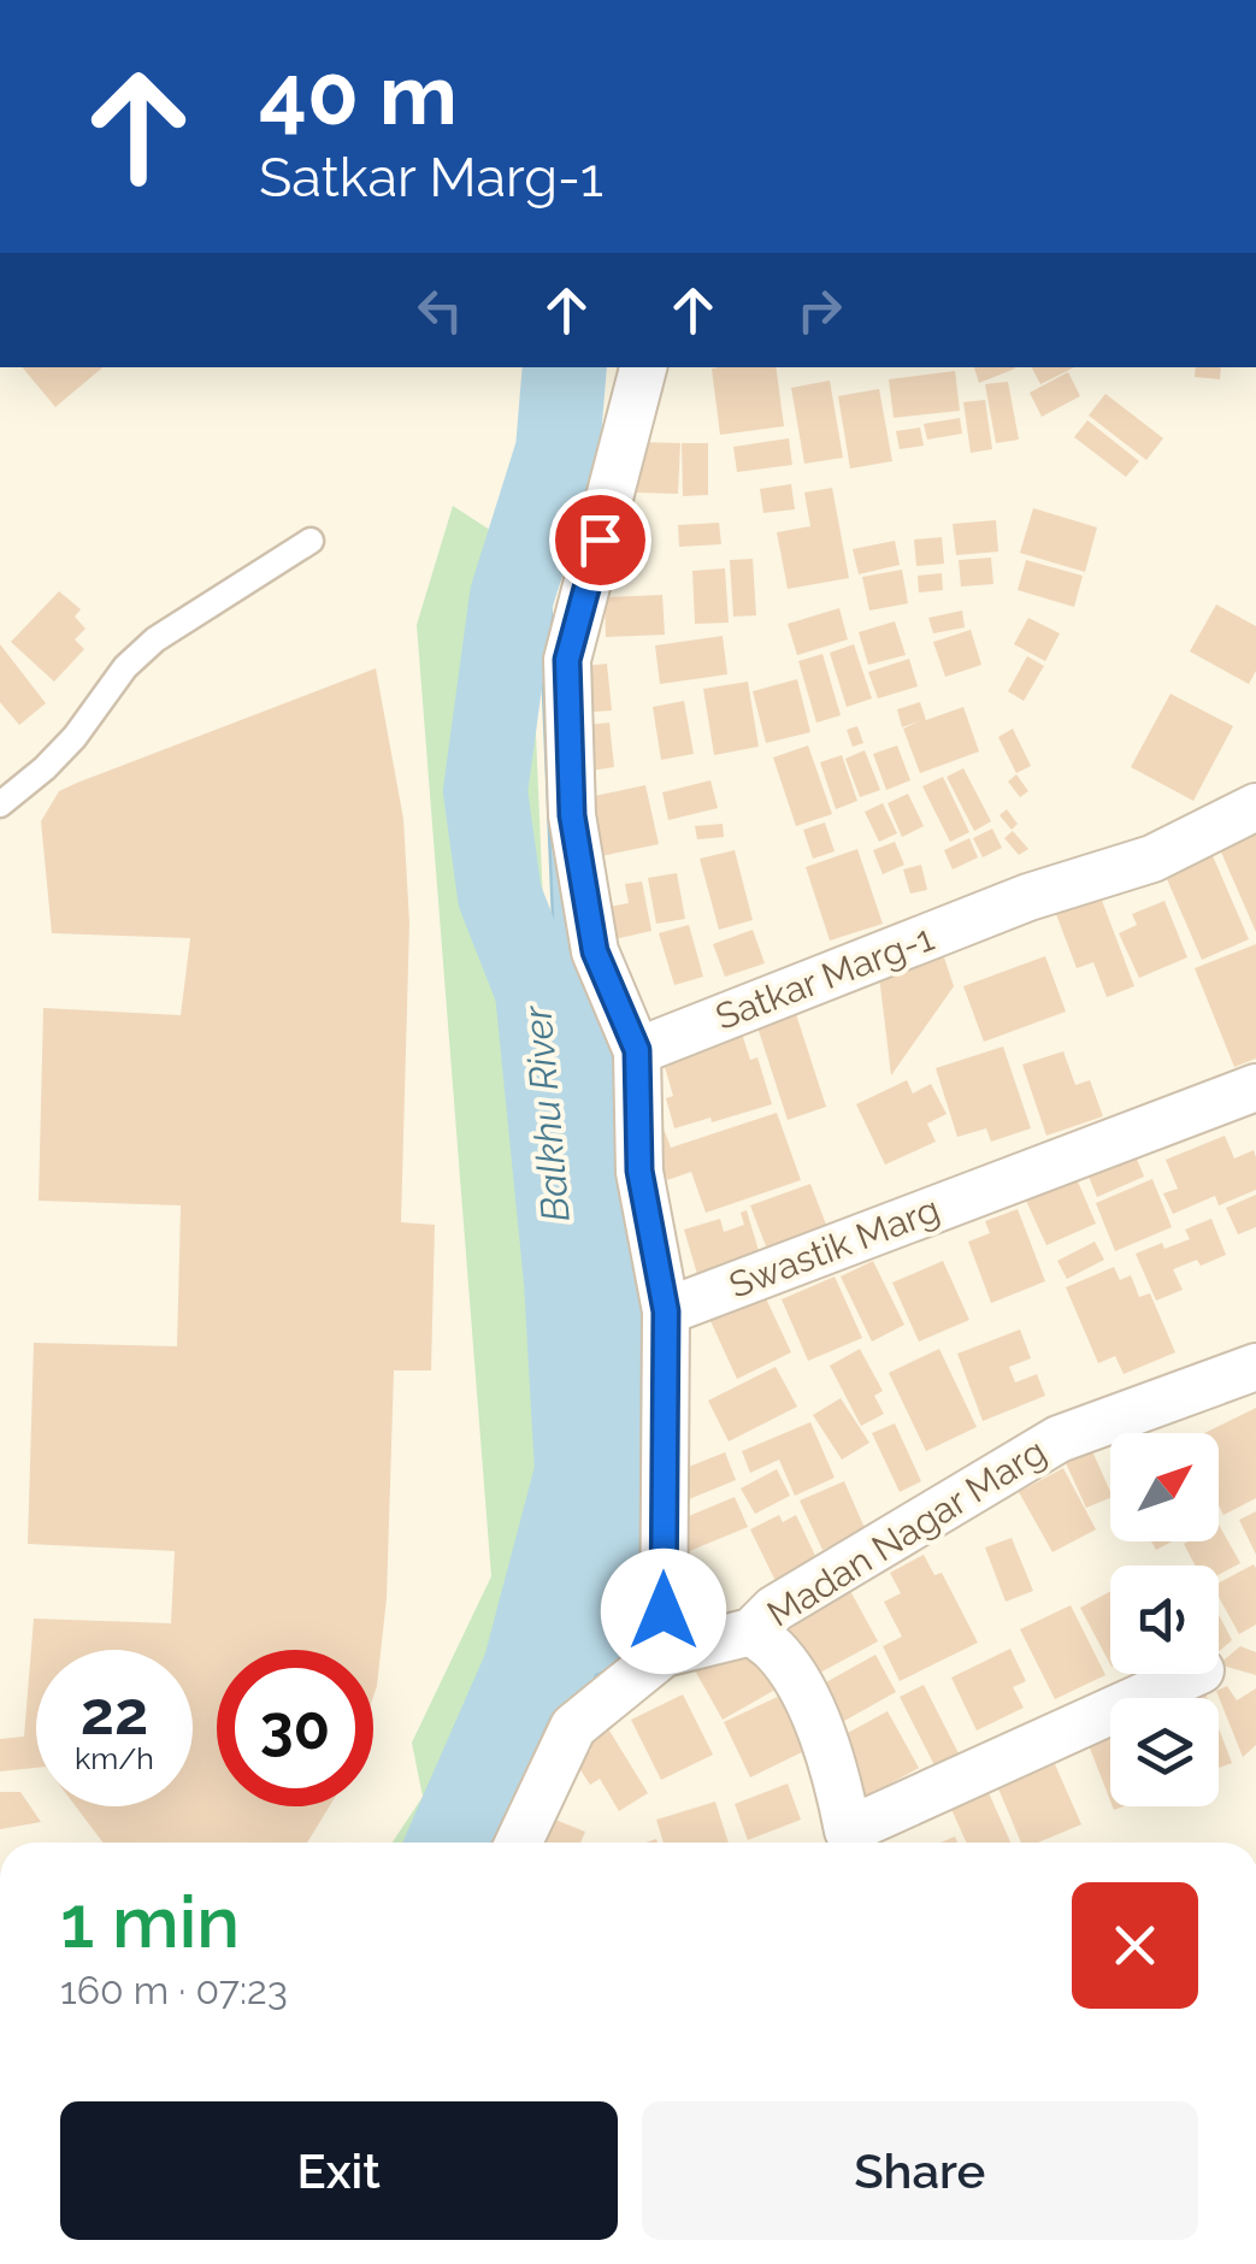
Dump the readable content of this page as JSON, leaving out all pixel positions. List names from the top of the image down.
{
  "streets": {
    "street": ["Satkar Marg-1", "Swastik Marg", "Madan Nagar Marg"]
  },
  "water": ["Balkhu River"],
  "north": "top right",
  "page": {
    "turn": ["40 m", "Satkar Marg-1"],
    "speed": "22 km/h",
    "limit": "30",
    "heading": ["1 min", "160 m · 07:23"],
    "buttons": ["Exit", "Share"]
  }
}
